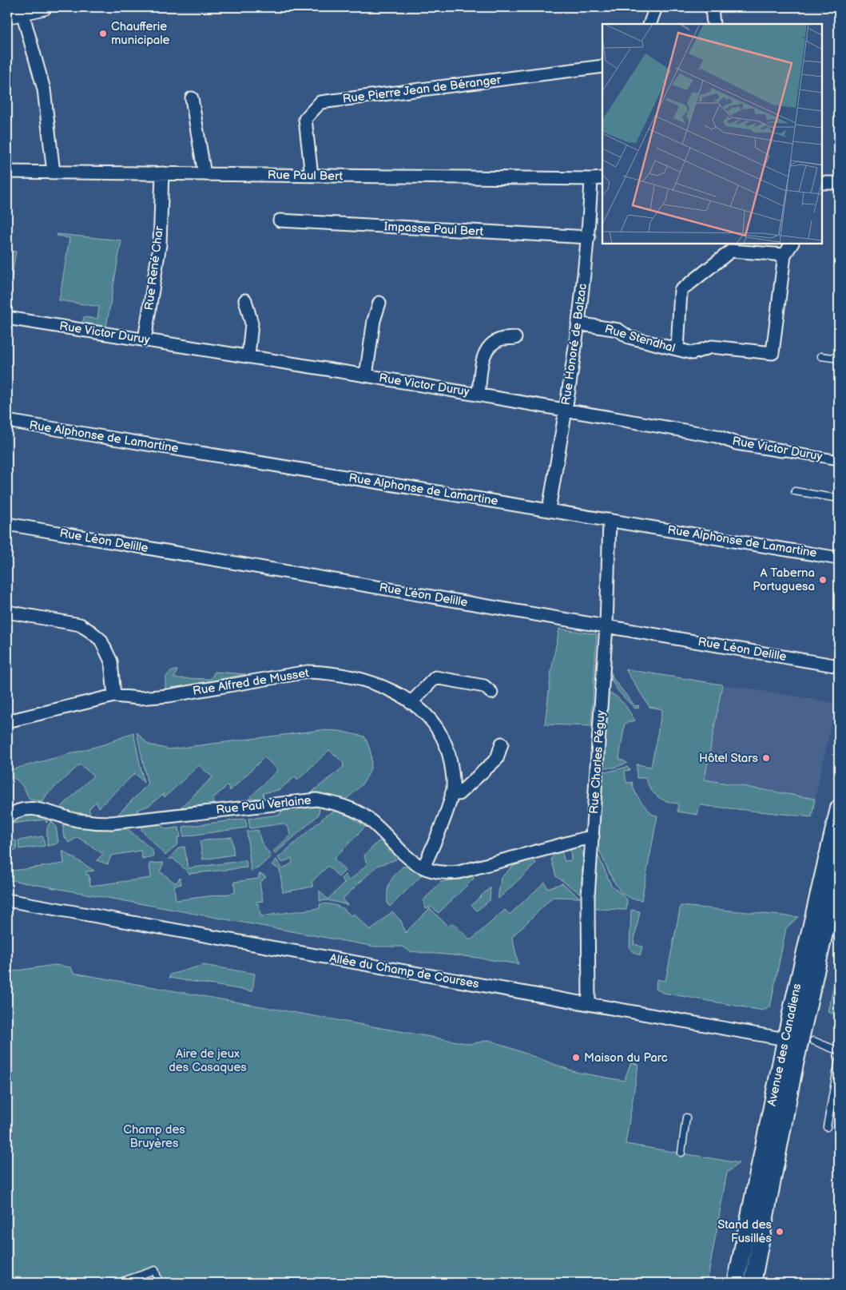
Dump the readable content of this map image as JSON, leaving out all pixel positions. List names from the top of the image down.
{
  "streets": {
    "main road": ["Avenue des Canadiens"],
    "street": [
      "Rue Pierre Jean de Béranger",
      "Rue Paul Bert",
      "Impasse Paul Bert",
      "Rue René Char",
      "Rue Victor Duruy",
      "Rue Stendhal",
      "Rue Honoré de Balzac",
      "Rue Alphonse de Lamartine",
      "Rue Léon Delille",
      "Rue Alfred de Musset",
      "Rue Charles Péguy",
      "Rue Paul Verlaine",
      "Allée du Champ de Courses"
    ]
  },
  "crossings": [
    ["Rue Pierre Jean de Béranger", "Rue Paul Bert"],
    ["Rue Paul Bert", "Rue René Char"],
    ["Rue Paul Bert", "Rue Honoré de Balzac"],
    ["Impasse Paul Bert", "Rue Honoré de Balzac"],
    ["Rue René Char", "Rue Victor Duruy"],
    ["Rue Victor Duruy", "Rue Honoré de Balzac"],
    ["Rue Stendhal", "Rue Honoré de Balzac"],
    ["Rue Honoré de Balzac", "Rue Alphonse de Lamartine"],
    ["Rue Alphonse de Lamartine", "Rue Charles Péguy"],
    ["Rue Léon Delille", "Rue Charles Péguy"],
    ["Rue Alfred de Musset", "Rue Paul Verlaine"],
    ["Rue Charles Péguy", "Rue Paul Verlaine"],
    ["Rue Charles Péguy", "Allée du Champ de Courses"],
    ["Allée du Champ de Courses", "Avenue des Canadiens"]
  ],
  "parks": ["Aire de jeux des Casaques", "Champ des Bruyères"],
  "places": [
    "Chaufferie municipale",
    "A Taberna Portuguesa",
    "Hôtel Stars",
    "Maison du Parc",
    "Stand des Fusillés"
  ]
}
